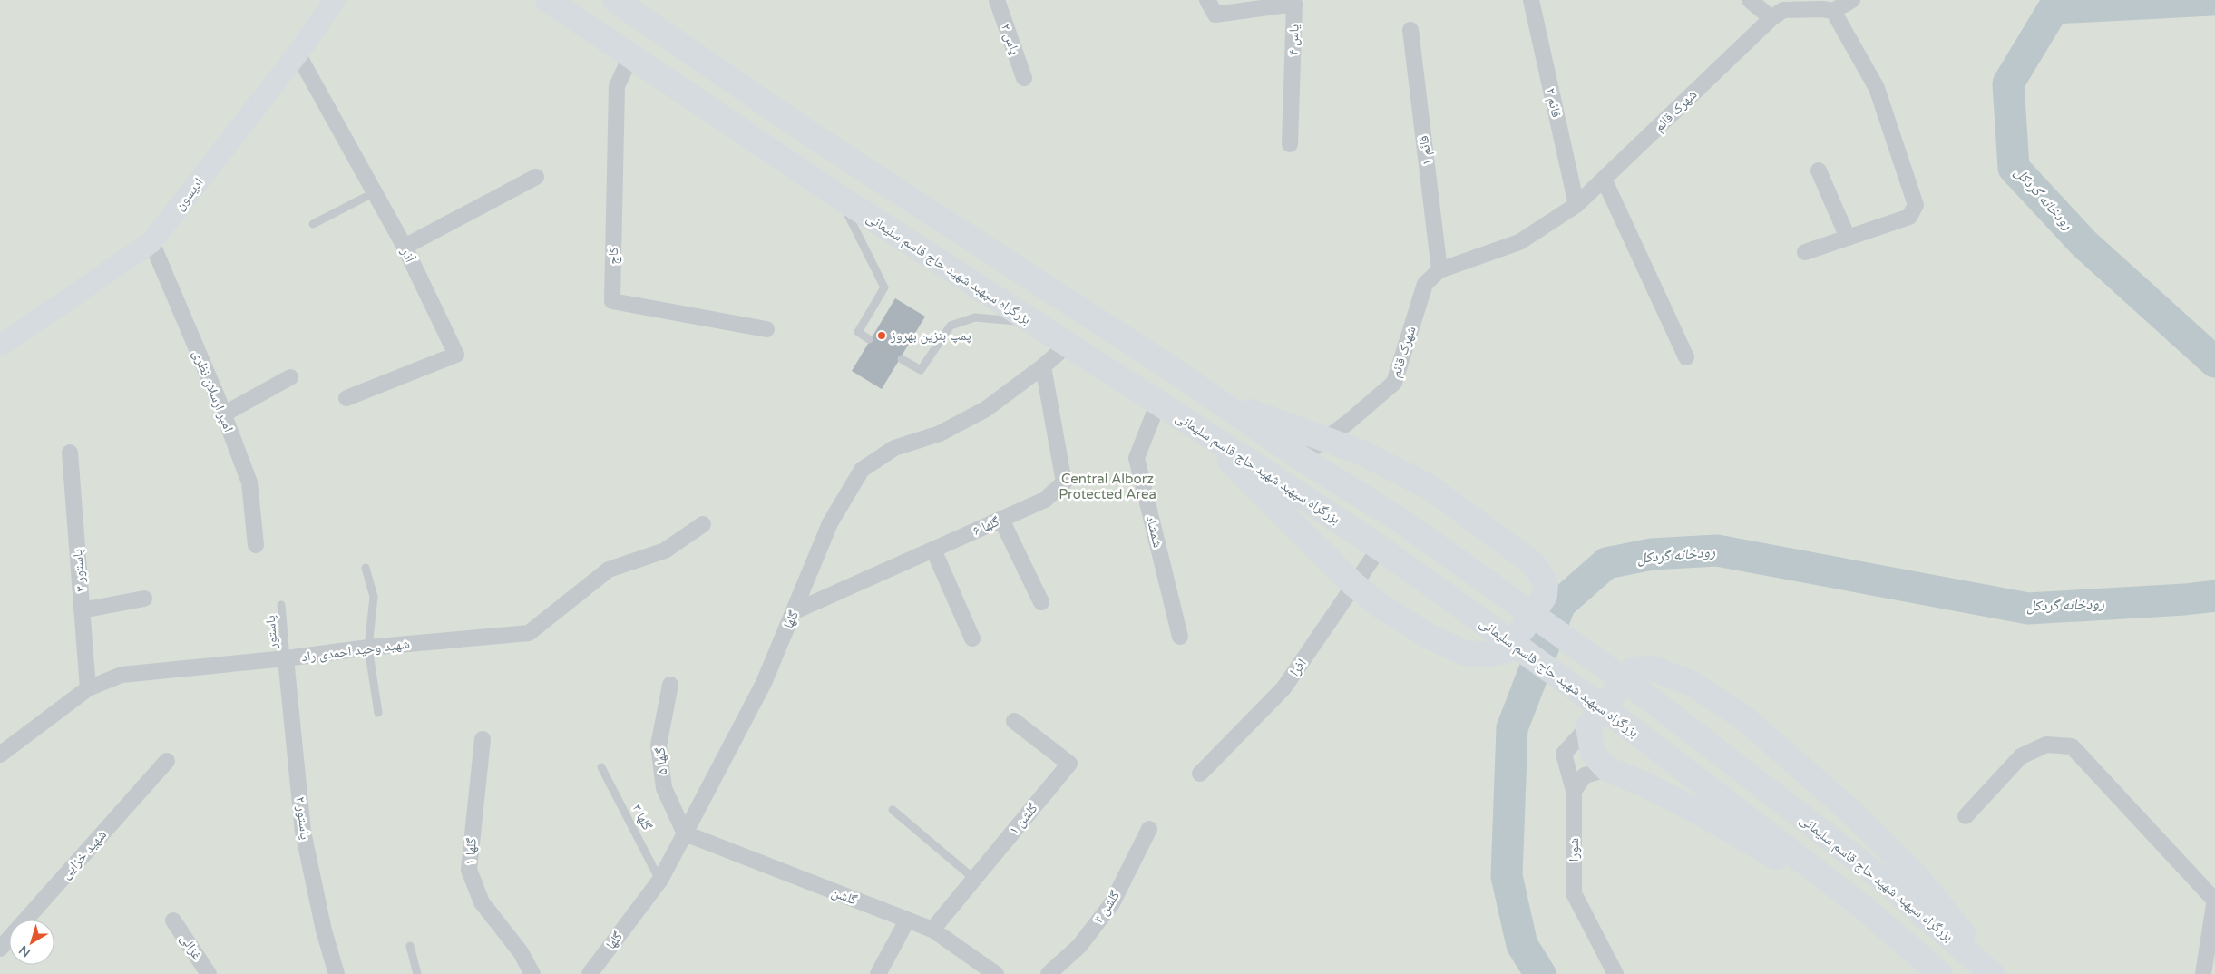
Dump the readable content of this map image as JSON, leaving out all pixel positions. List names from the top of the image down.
{
  "streets": {
    "highway": ["بزرگراه سپهبد شهید حاج قاسم سلیمانی"],
    "street": [
      "یاس ۲",
      "یاس ۴",
      "قائم ۲",
      "شهرک قائم",
      "قائم ۱",
      "ادیسون",
      "آذر",
      "کاج",
      "امیر ارسلان نظری",
      "گلها ۶",
      "شمشاد",
      "پاستور ۳",
      "گلها",
      "شهید وحید احمدی راد",
      "افرا",
      "گلها ۵",
      "پاستور ۲",
      "گلشن ۱",
      "شورا",
      "گلها ۱",
      "شهید خزایی",
      "گلشن",
      "گلشن ۳",
      "غزالی"
    ],
    "lane": ["پاستور", "گلها ۳"]
  },
  "crossings": [
    ["قائم ۲", "شهرک قائم"],
    ["شهرک قائم", "قائم ۱"],
    ["شهرک قائم", "بزرگراه سپهبد شهید حاج قاسم سلیمانی"],
    ["ادیسون", "آذر"],
    ["ادیسون", "امیر ارسلان نظری"],
    ["کاج", "بزرگراه سپهبد شهید حاج قاسم سلیمانی"],
    ["بزرگراه سپهبد شهید حاج قاسم سلیمانی", "شمشاد"],
    ["بزرگراه سپهبد شهید حاج قاسم سلیمانی", "گلها"],
    ["بزرگراه سپهبد شهید حاج قاسم سلیمانی", "افرا"],
    ["گلها ۶", "گلها"],
    ["پاستور ۳", "شهید وحید احمدی راد"],
    ["گلها", "گلها ۵"],
    ["گلها", "گلها ۳"],
    ["گلها", "گلشن"],
    ["پاستور", "شهید وحید احمدی راد"],
    ["پاستور", "پاستور ۲"],
    ["شهید وحید احمدی راد", "پاستور ۲"],
    ["گلها ۵", "گلشن"],
    ["گلشن ۱", "گلشن"]
  ],
  "water": ["رودخانه گردکل"],
  "parks": ["Central Alborz Protected Area"],
  "places": ["پمپ بنزین بهروز"],
  "north": "bottom left"
}
